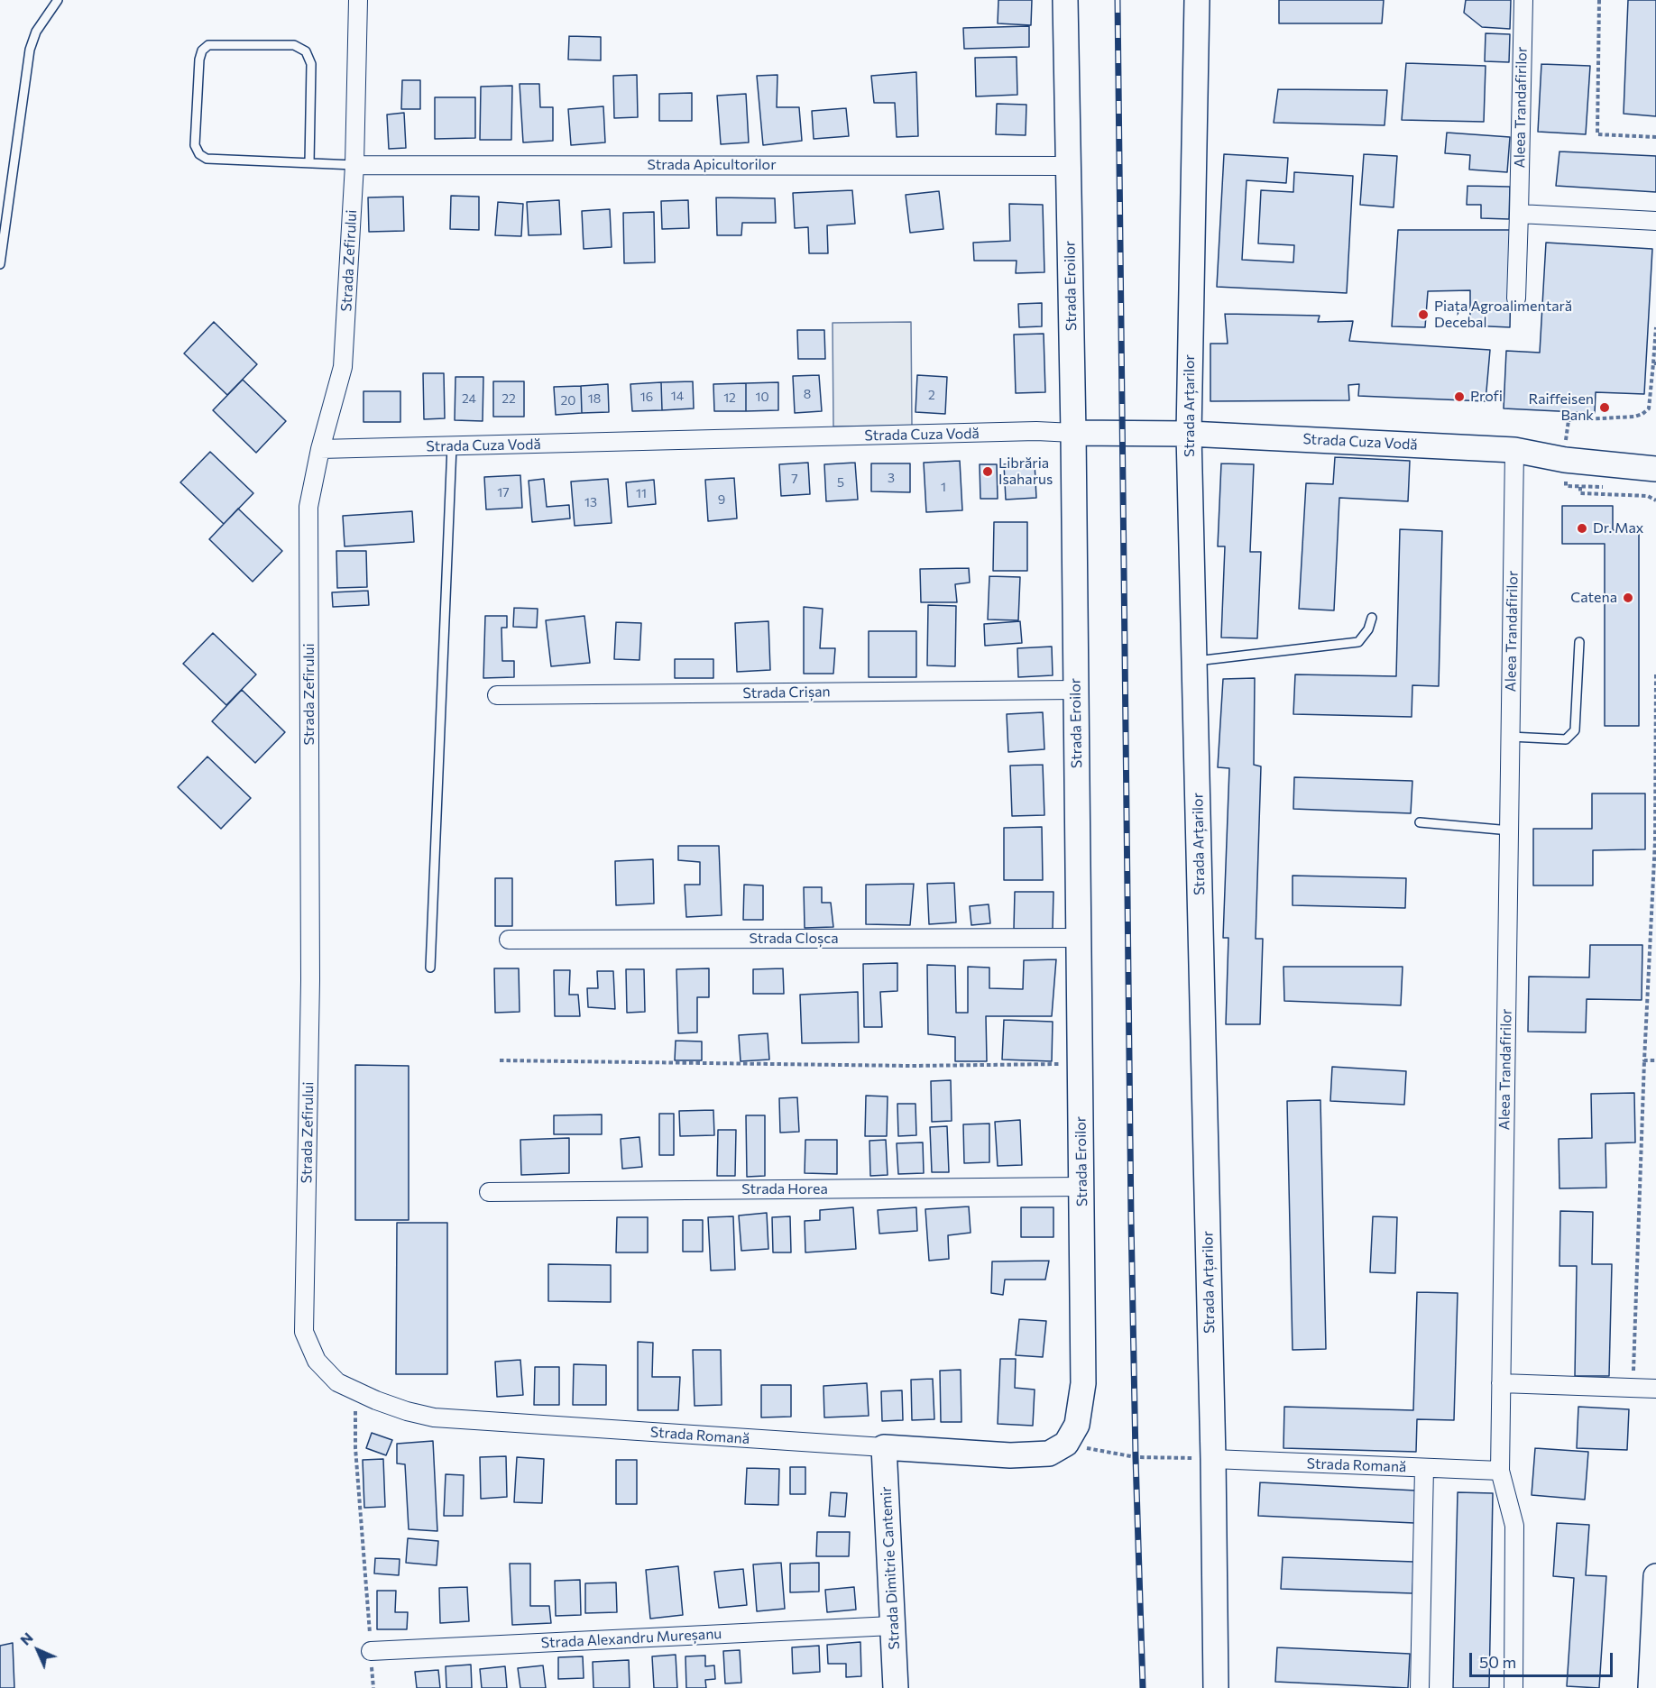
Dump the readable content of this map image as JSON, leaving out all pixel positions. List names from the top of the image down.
{
  "streets": {
    "street": [
      "Aleea Trandafirilor",
      "Strada Apicultorilor",
      "Strada Zefirului",
      "Strada Eroilor",
      "Strada Arțarilor",
      "Strada Cuza Vodă",
      "Strada Crișan",
      "Strada Cloșca",
      "Strada Horea",
      "Strada Romană",
      "Strada Dimitrie Cantemir",
      "Strada Alexandru Mureșanu"
    ]
  },
  "crossings": [
    ["Aleea Trandafirilor", "Strada Cuza Vodă"],
    ["Aleea Trandafirilor", "Strada Romană"],
    ["Strada Apicultorilor", "Strada Zefirului"],
    ["Strada Apicultorilor", "Strada Eroilor"],
    ["Strada Zefirului", "Strada Cuza Vodă"],
    ["Strada Zefirului", "Strada Romană"],
    ["Strada Eroilor", "Strada Cuza Vodă"],
    ["Strada Eroilor", "Strada Crișan"],
    ["Strada Eroilor", "Strada Cloșca"],
    ["Strada Eroilor", "Strada Horea"],
    ["Strada Eroilor", "Strada Romană"],
    ["Strada Arțarilor", "Strada Cuza Vodă"],
    ["Strada Arțarilor", "Strada Romană"],
    ["Strada Romană", "Strada Dimitrie Cantemir"],
    ["Strada Dimitrie Cantemir", "Strada Alexandru Mureșanu"]
  ],
  "places": [
    "Piața Agroalimentară Decebal",
    "Profi",
    "Raiffeisen Bank",
    "Librăria Isaharus",
    "Dr. Max",
    "Catena"
  ],
  "house_numbers": [
    "8",
    "2",
    "14",
    "16",
    "10",
    "12",
    "24",
    "22",
    "18",
    "20",
    "3",
    "7",
    "5",
    "1",
    "17",
    "11",
    "9",
    "13"
  ],
  "scale_bar": "50 m",
  "north": "top left"
}
